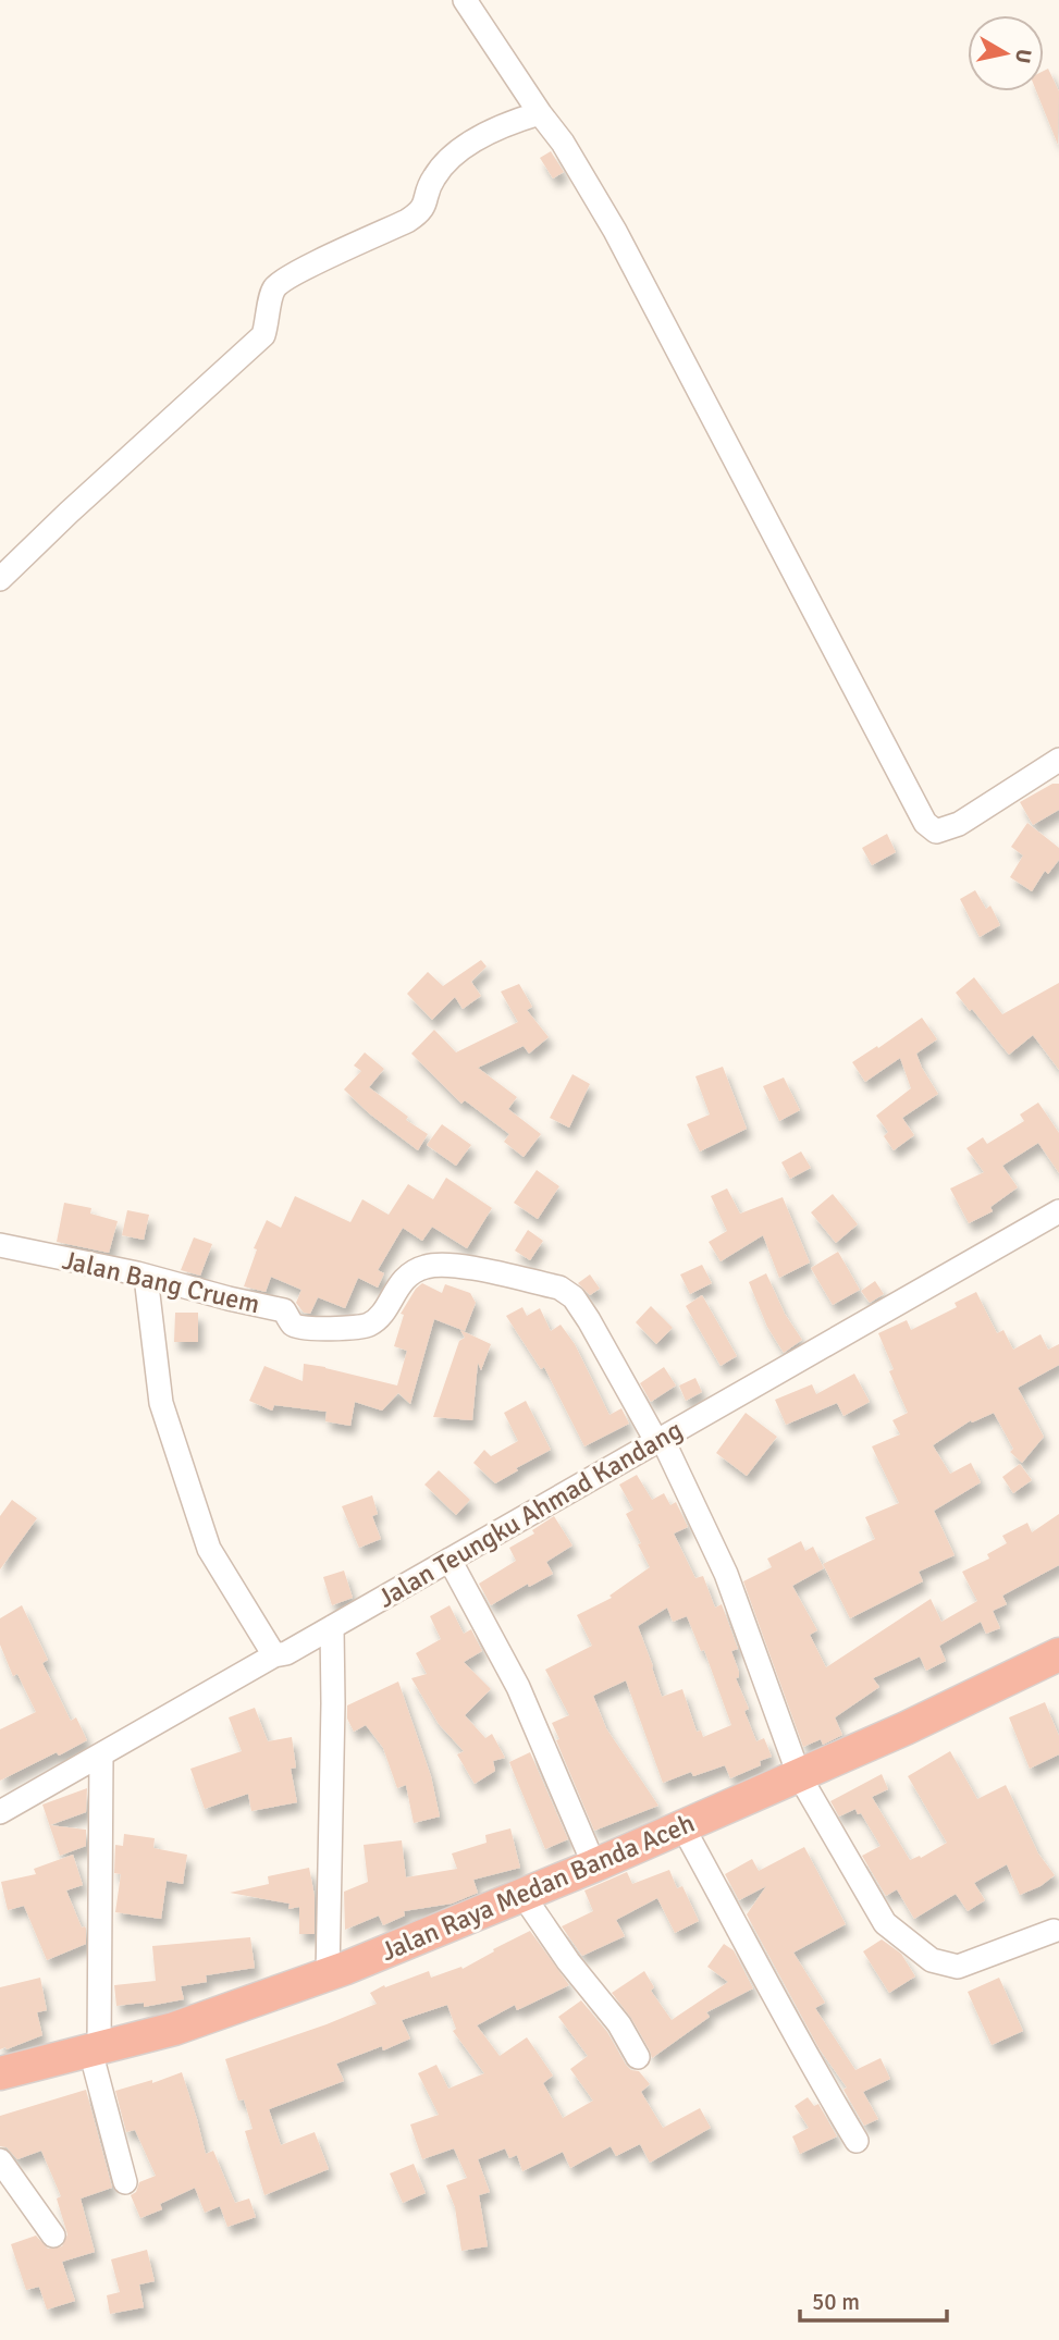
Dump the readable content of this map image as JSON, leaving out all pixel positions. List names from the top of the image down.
{
  "streets": {
    "highway": ["Jalan Raya Medan Banda Aceh"],
    "street": ["Jalan Bang Cruem", "Jalan Teungku Ahmad Kandang"]
  },
  "crossings": [
    ["Jalan Bang Cruem", "Jalan Teungku Ahmad Kandang"],
    ["Jalan Bang Cruem", "Jalan Raya Medan Banda Aceh"]
  ],
  "scale_bar": "50 m",
  "north": "right"
}
